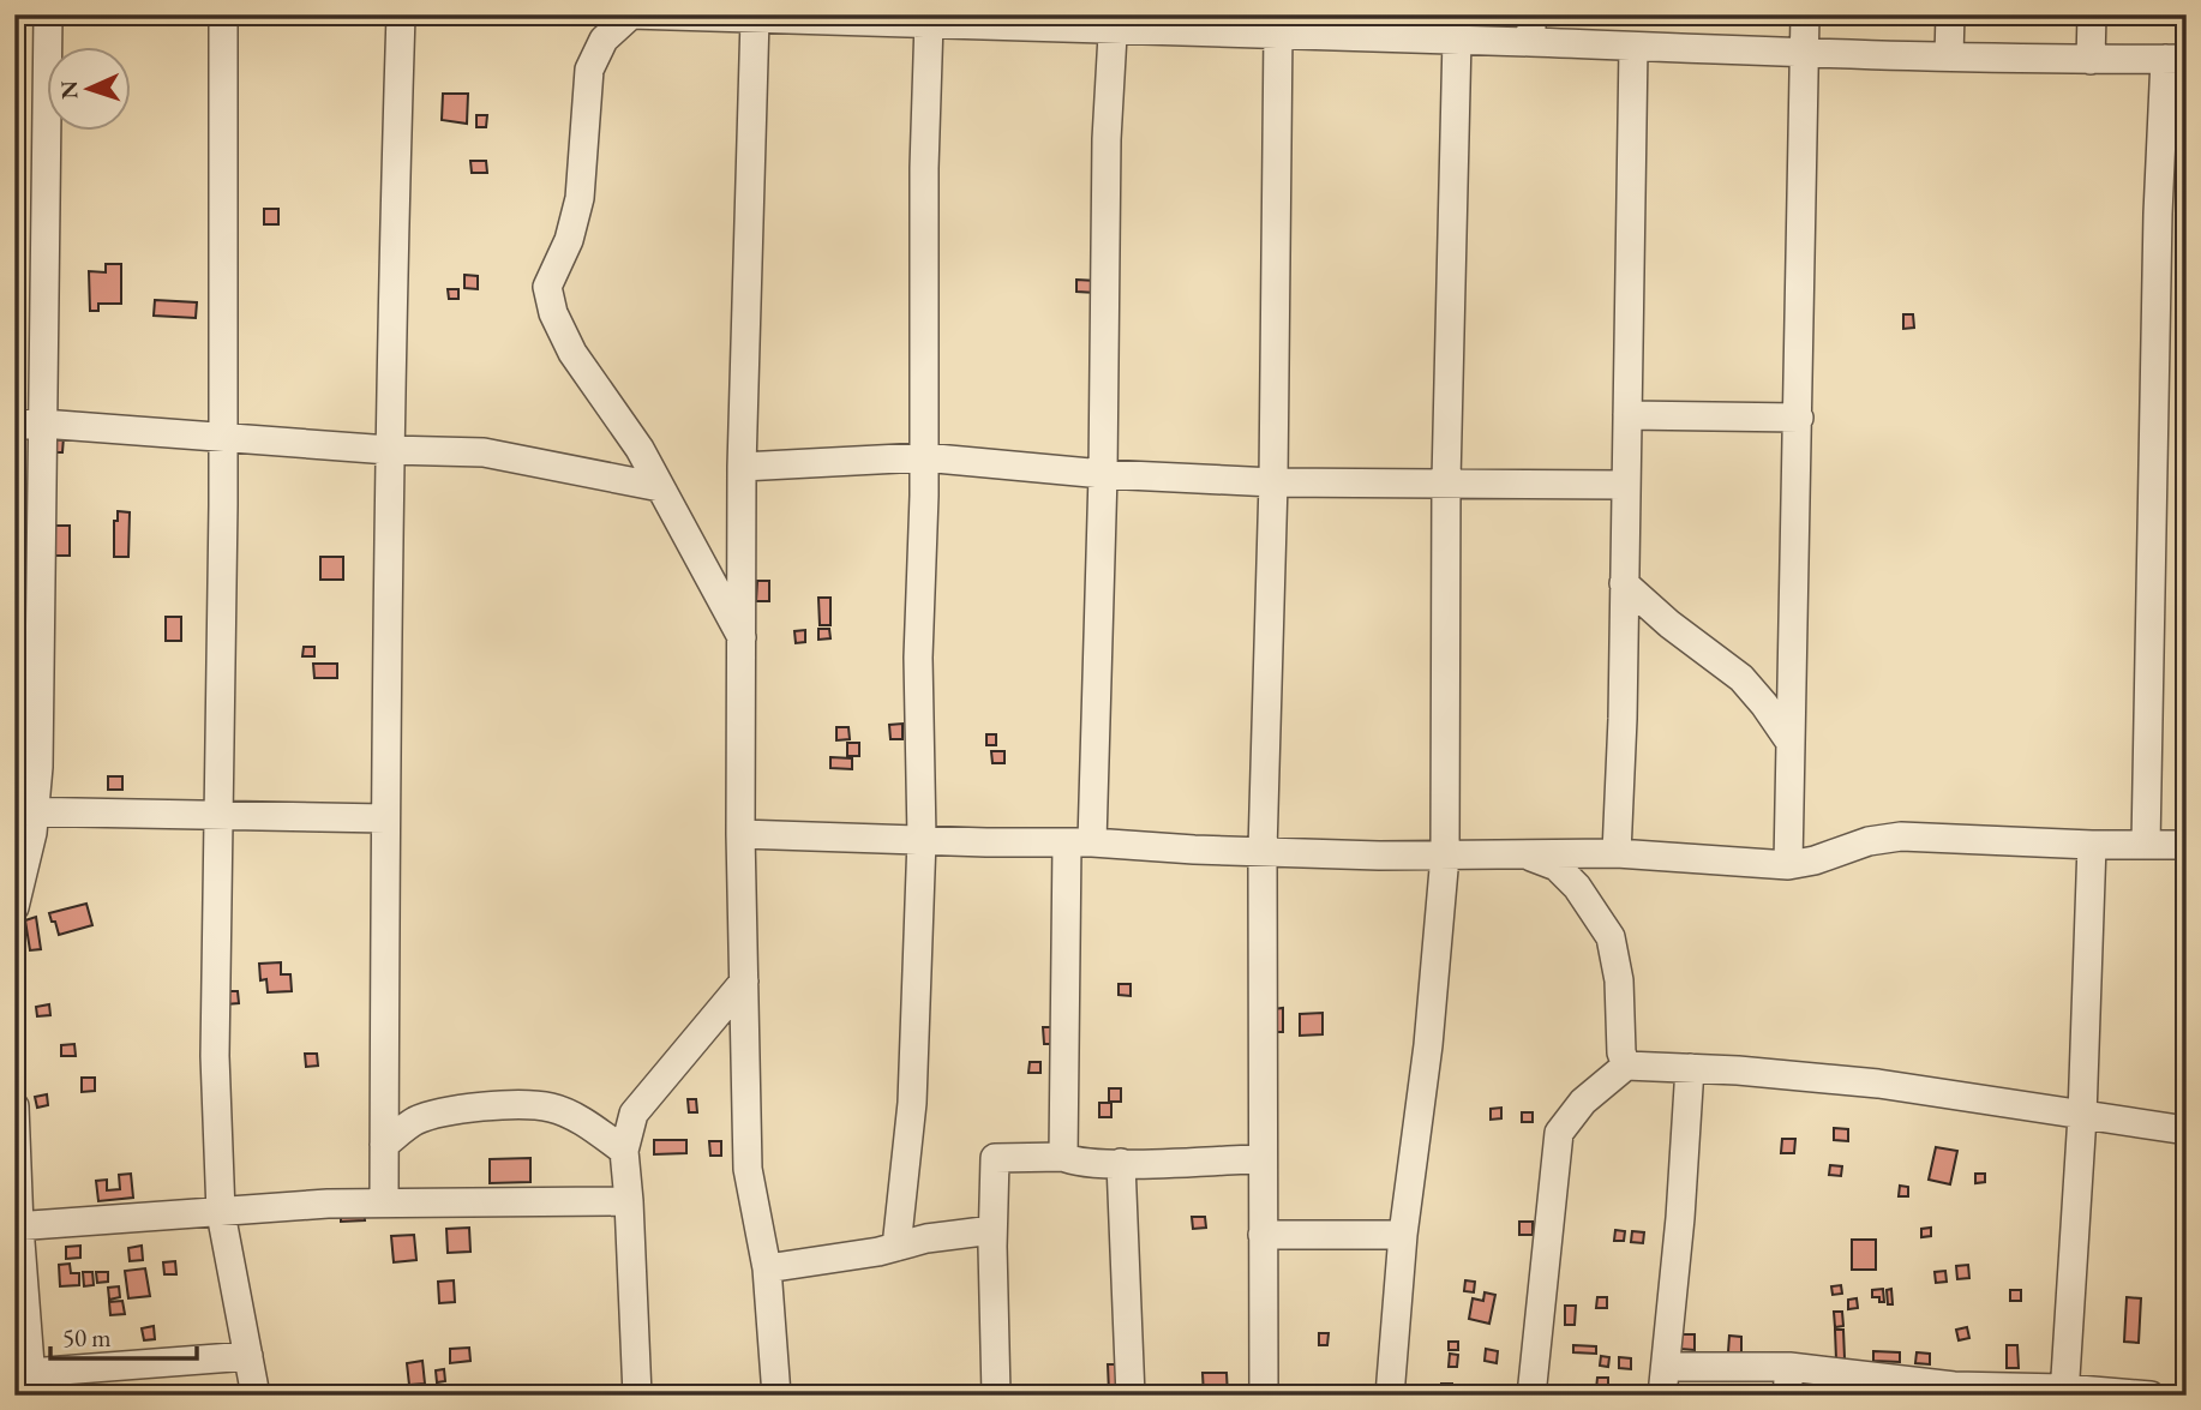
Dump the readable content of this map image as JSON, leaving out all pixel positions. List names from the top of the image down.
{
  "scale_bar": "50 m",
  "north": "left"
}
